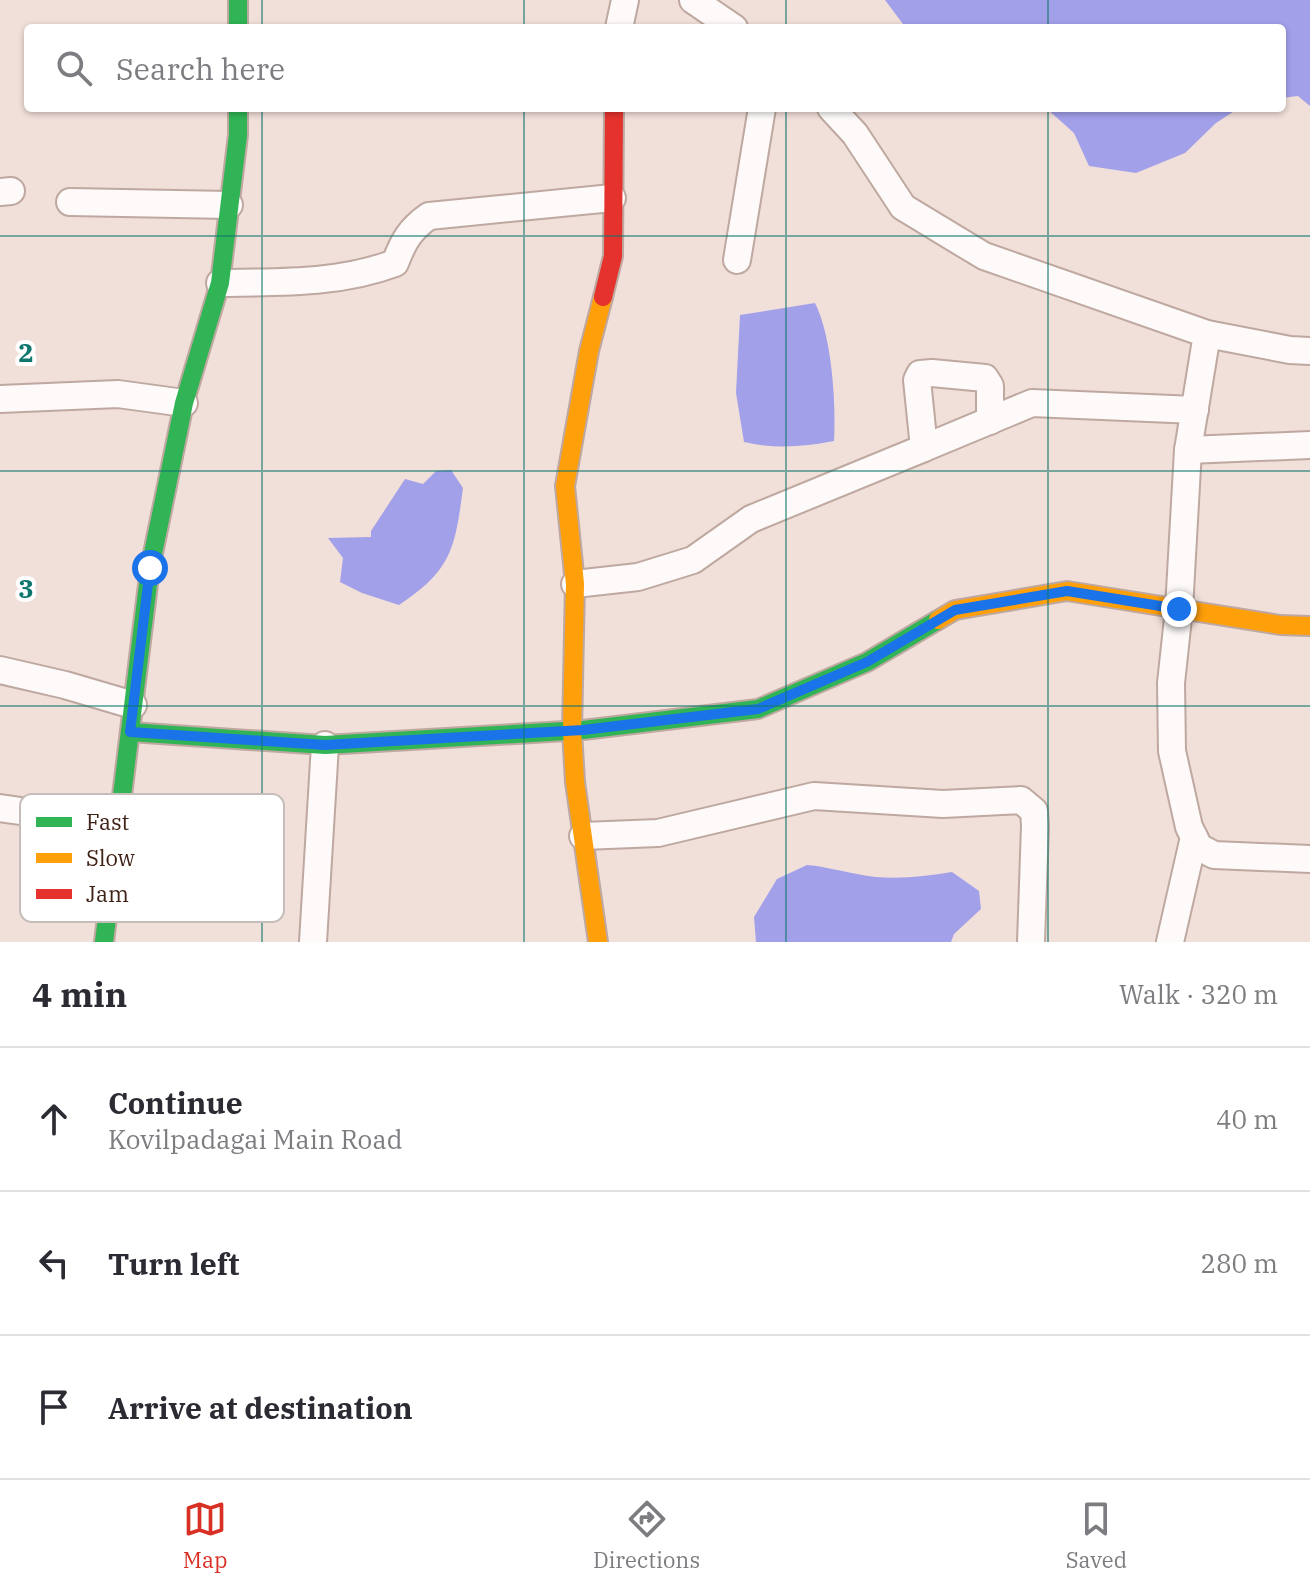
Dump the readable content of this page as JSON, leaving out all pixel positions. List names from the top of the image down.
{
  "legend": ["Fast", "Slow", "Jam"],
  "page": {
    "search": "Search here",
    "heading": ["4 min", "Walk · 320 m"],
    "list": [
      ["Continue", "Kovilpadagai Main Road", "40 m"],
      ["Turn left", "280 m"],
      "Arrive at destination"
    ],
    "nav": ["Map", "Directions", "Saved"]
  },
  "grid": {
    "rows": ["2", "3"]
  }
}
